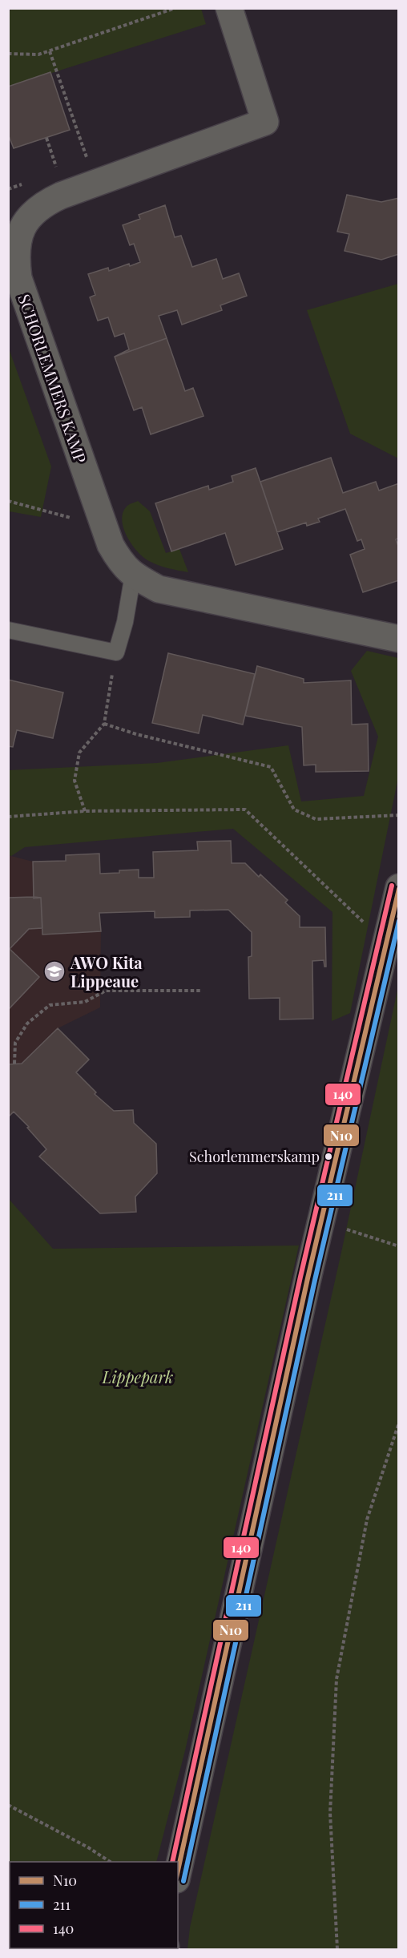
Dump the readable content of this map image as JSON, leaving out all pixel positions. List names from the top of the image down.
{
  "streets": {
    "street": ["SCHORLEMMERS KAMP"]
  },
  "parks": ["Lippepark"],
  "places": {
    "school or university": ["AWO Kita Lippeaue"],
    "other": ["Schorlemmerskamp"]
  },
  "lines": ["transit line 140", "transit line N10", "transit line 211"],
  "legend": ["N10", "211", "140"]
}
